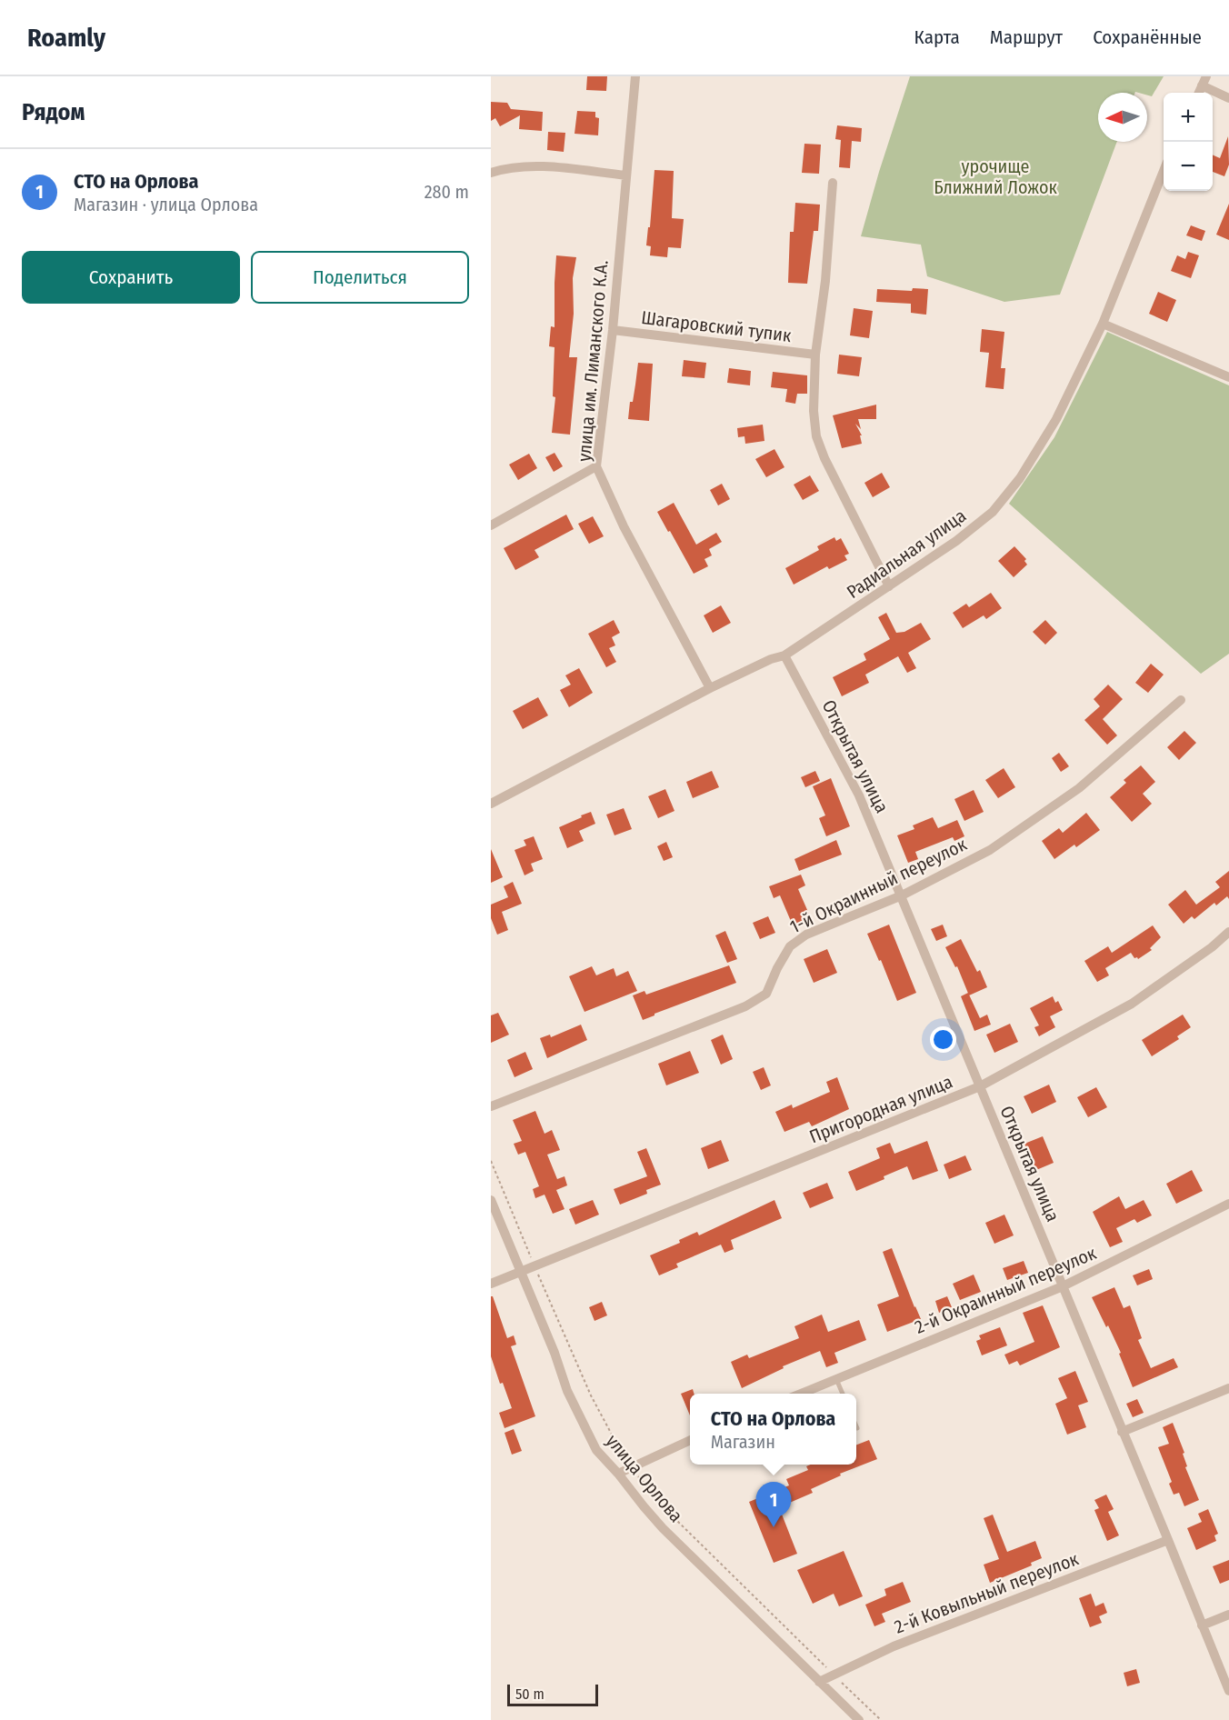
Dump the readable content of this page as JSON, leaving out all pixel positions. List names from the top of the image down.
{
  "streets": {
    "street": [
      "Шагаровский тупик",
      "улица им. Лиманского К.А.",
      "Радиальная улица",
      "Открытая улица",
      "1-й Окраинный переулок",
      "Пригородная улица",
      "2-й Окраинный переулок",
      "улица Орлова",
      "2-й Ковыльный переулок"
    ]
  },
  "crossings": [
    ["Шагаровский тупик", "улица им. Лиманского К.А."],
    ["улица им. Лиманского К.А.", "Радиальная улица"],
    ["Радиальная улица", "Открытая улица"],
    ["Открытая улица", "1-й Окраинный переулок"],
    ["Открытая улица", "Пригородная улица"],
    ["Открытая улица", "2-й Окраинный переулок"],
    ["Открытая улица", "2-й Ковыльный переулок"],
    ["Пригородная улица", "улица Орлова"],
    ["улица Орлова", "2-й Ковыльный переулок"]
  ],
  "parks": ["урочище Ближний Ложок"],
  "scale_bar": "50 m",
  "north": "left",
  "page": {
    "header": "Roamly",
    "nav": ["Карта", "Маршрут", "Сохранённые"],
    "heading": "Рядом",
    "map_buttons": ["+", "−"],
    "list": [
      {
        "mark": "1",
        "name": "СТО на Орлова",
        "note": "Магазин · улица Орлова",
        "value": "280 m"
      }
    ],
    "buttons": ["Сохранить", "Поделиться"],
    "popup": ["СТО на Орлова", "Магазин"],
    "pins": "1",
    "scale": "50 m"
  }
}
